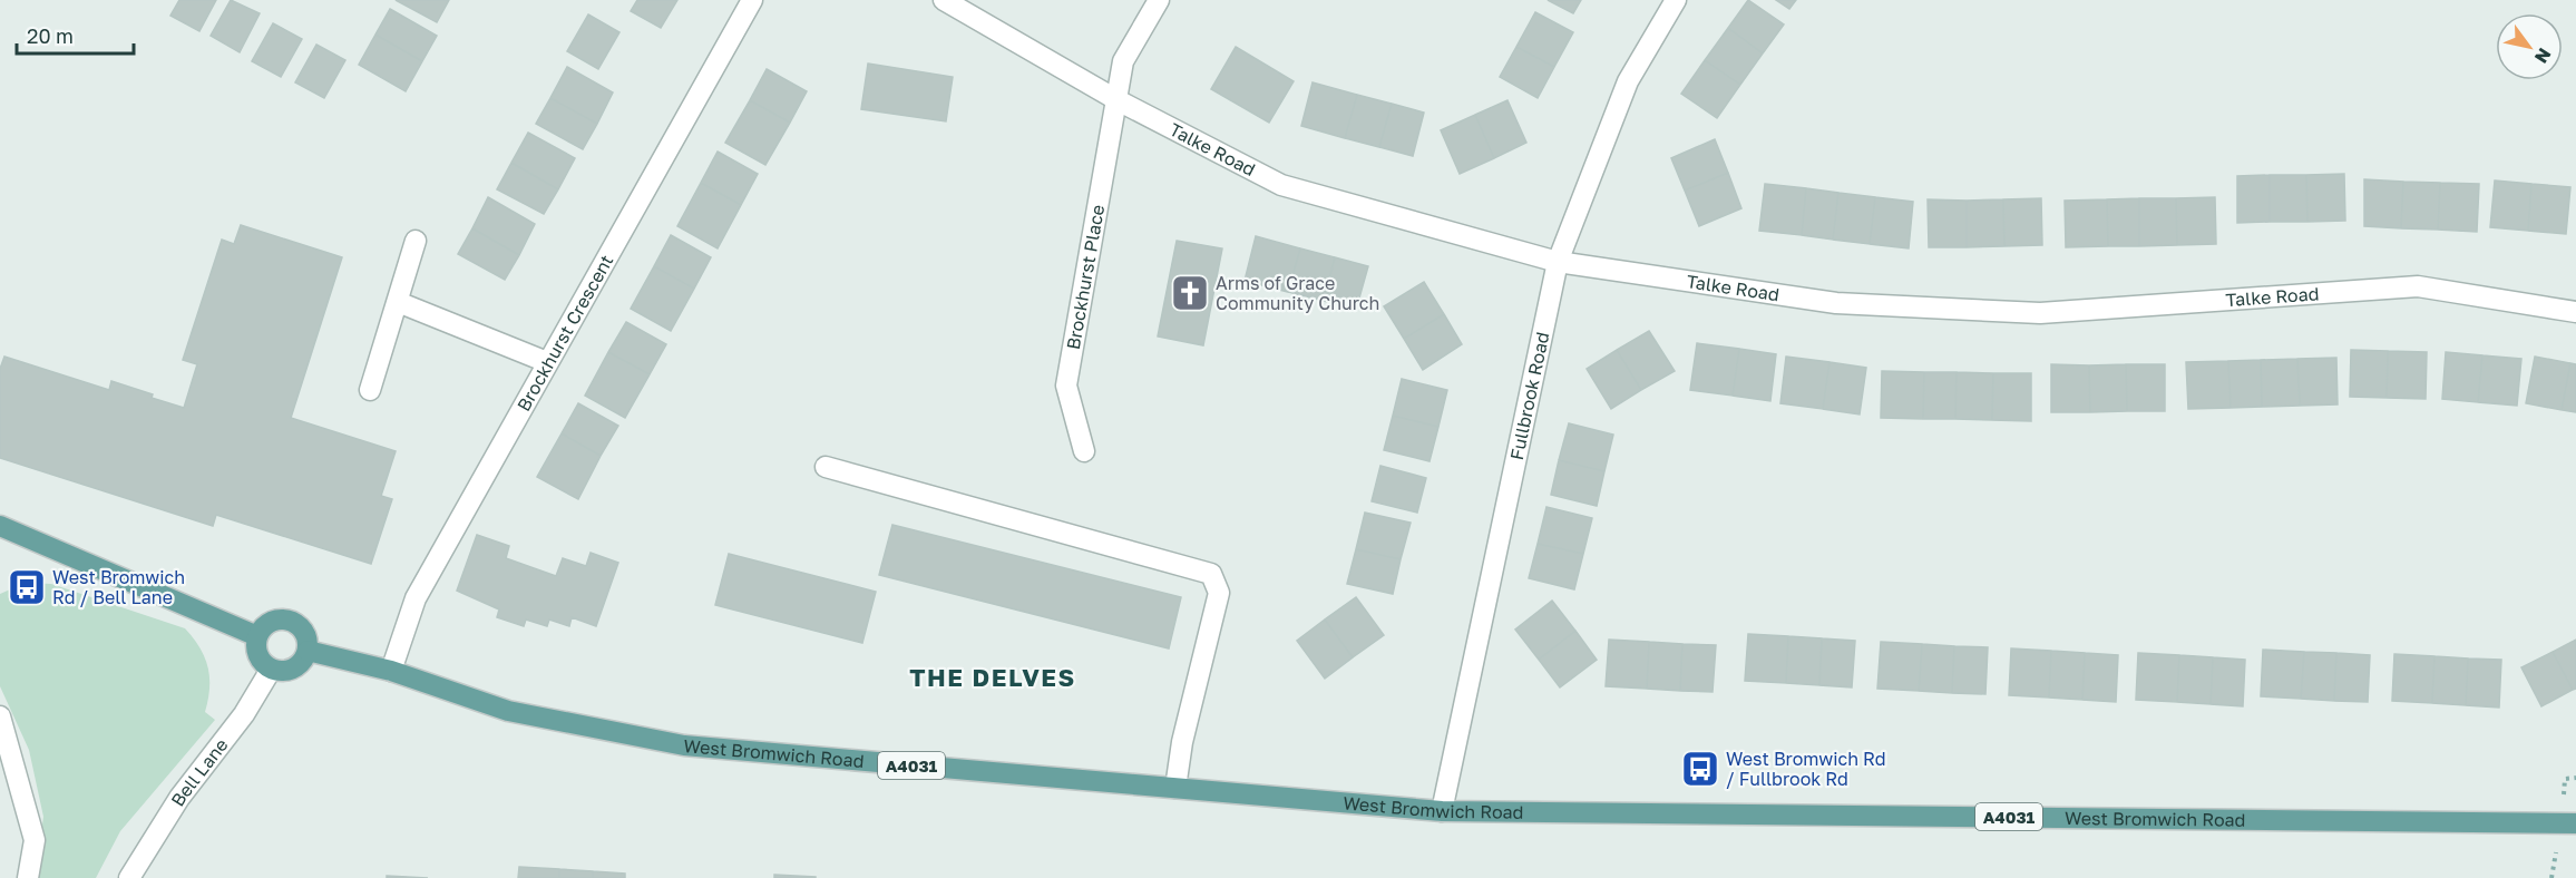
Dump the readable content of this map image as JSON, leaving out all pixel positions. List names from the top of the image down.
{
  "streets": {
    "main road": ["West Bromwich Road", "A4031"],
    "street": [
      "Talke Road",
      "Brockhurst Place",
      "Brockhurst Crescent",
      "Fullbrook Road",
      "Bell Lane"
    ]
  },
  "crossings": [
    ["Talke Road", "Brockhurst Place"],
    ["Talke Road", "Fullbrook Road"],
    ["Brockhurst Crescent", "West Bromwich Road"],
    ["Fullbrook Road", "West Bromwich Road"],
    ["West Bromwich Road", "Bell Lane"]
  ],
  "districts": ["THE DELVES"],
  "places": {
    "church": ["Arms of Grace Community Church"],
    "bus stop": ["West Bromwich Rd / Bell Lane", "West Bromwich Rd / Fullbrook Rd"]
  },
  "scale_bar": "20 m",
  "north": "bottom right"
}
